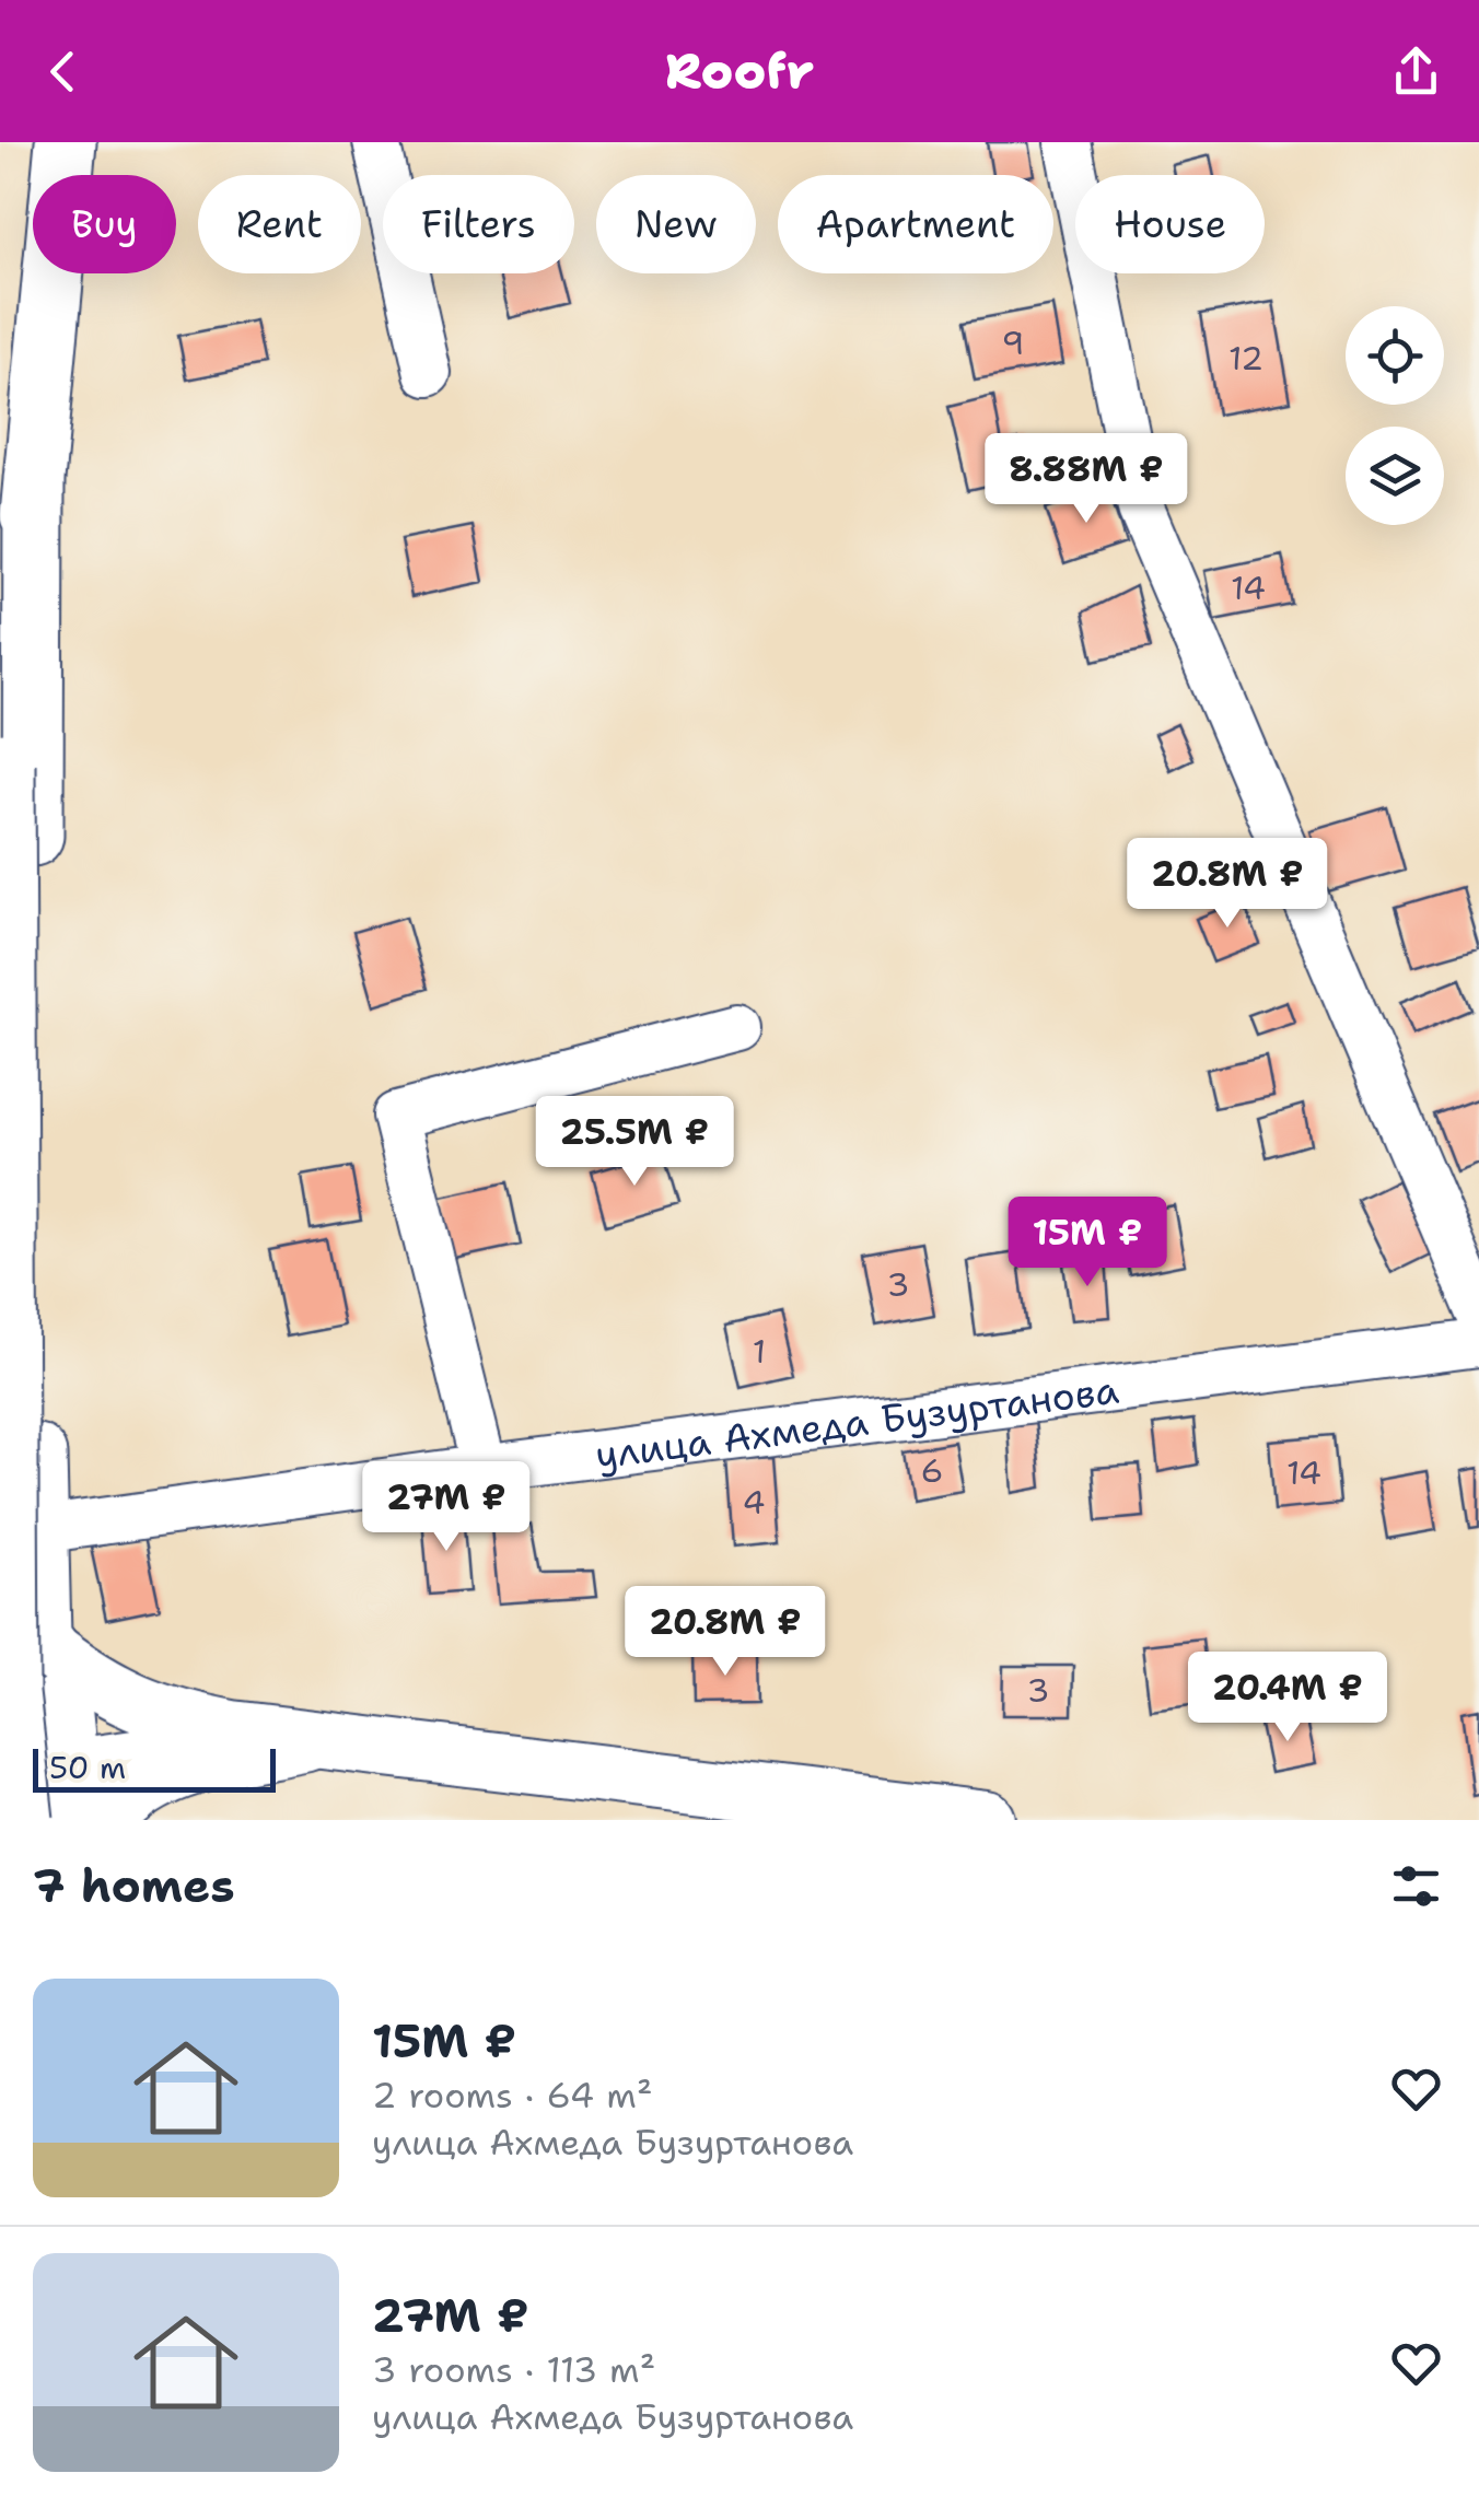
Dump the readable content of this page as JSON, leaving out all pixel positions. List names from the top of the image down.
{
  "streets": {
    "street": ["улица Ахмеда Бузуртанова"]
  },
  "house_numbers": [
    "9",
    "12",
    "14",
    "3",
    "1",
    "6",
    "14",
    "4",
    "3"
  ],
  "scale_bar": "50 m",
  "page": {
    "header": "Roofr",
    "chip": [
      "Buy",
      "Rent",
      "Filters",
      "New",
      "Apartment",
      "House"
    ],
    "price": [
      "8.88M ₽",
      "20.8M ₽",
      "25.5M ₽",
      "15M ₽",
      "27M ₽",
      "20.8M ₽",
      "20.4M ₽"
    ],
    "scale": "50 m",
    "heading": "7 homes",
    "list": [
      {
        "name": "15M ₽",
        "note": "2 rooms · 64 m² · улица Ахмеда Бузуртанова"
      },
      {
        "name": "27M ₽",
        "note": "3 rooms · 113 m² · улица Ахмеда Бузуртанова"
      }
    ]
  }
}
